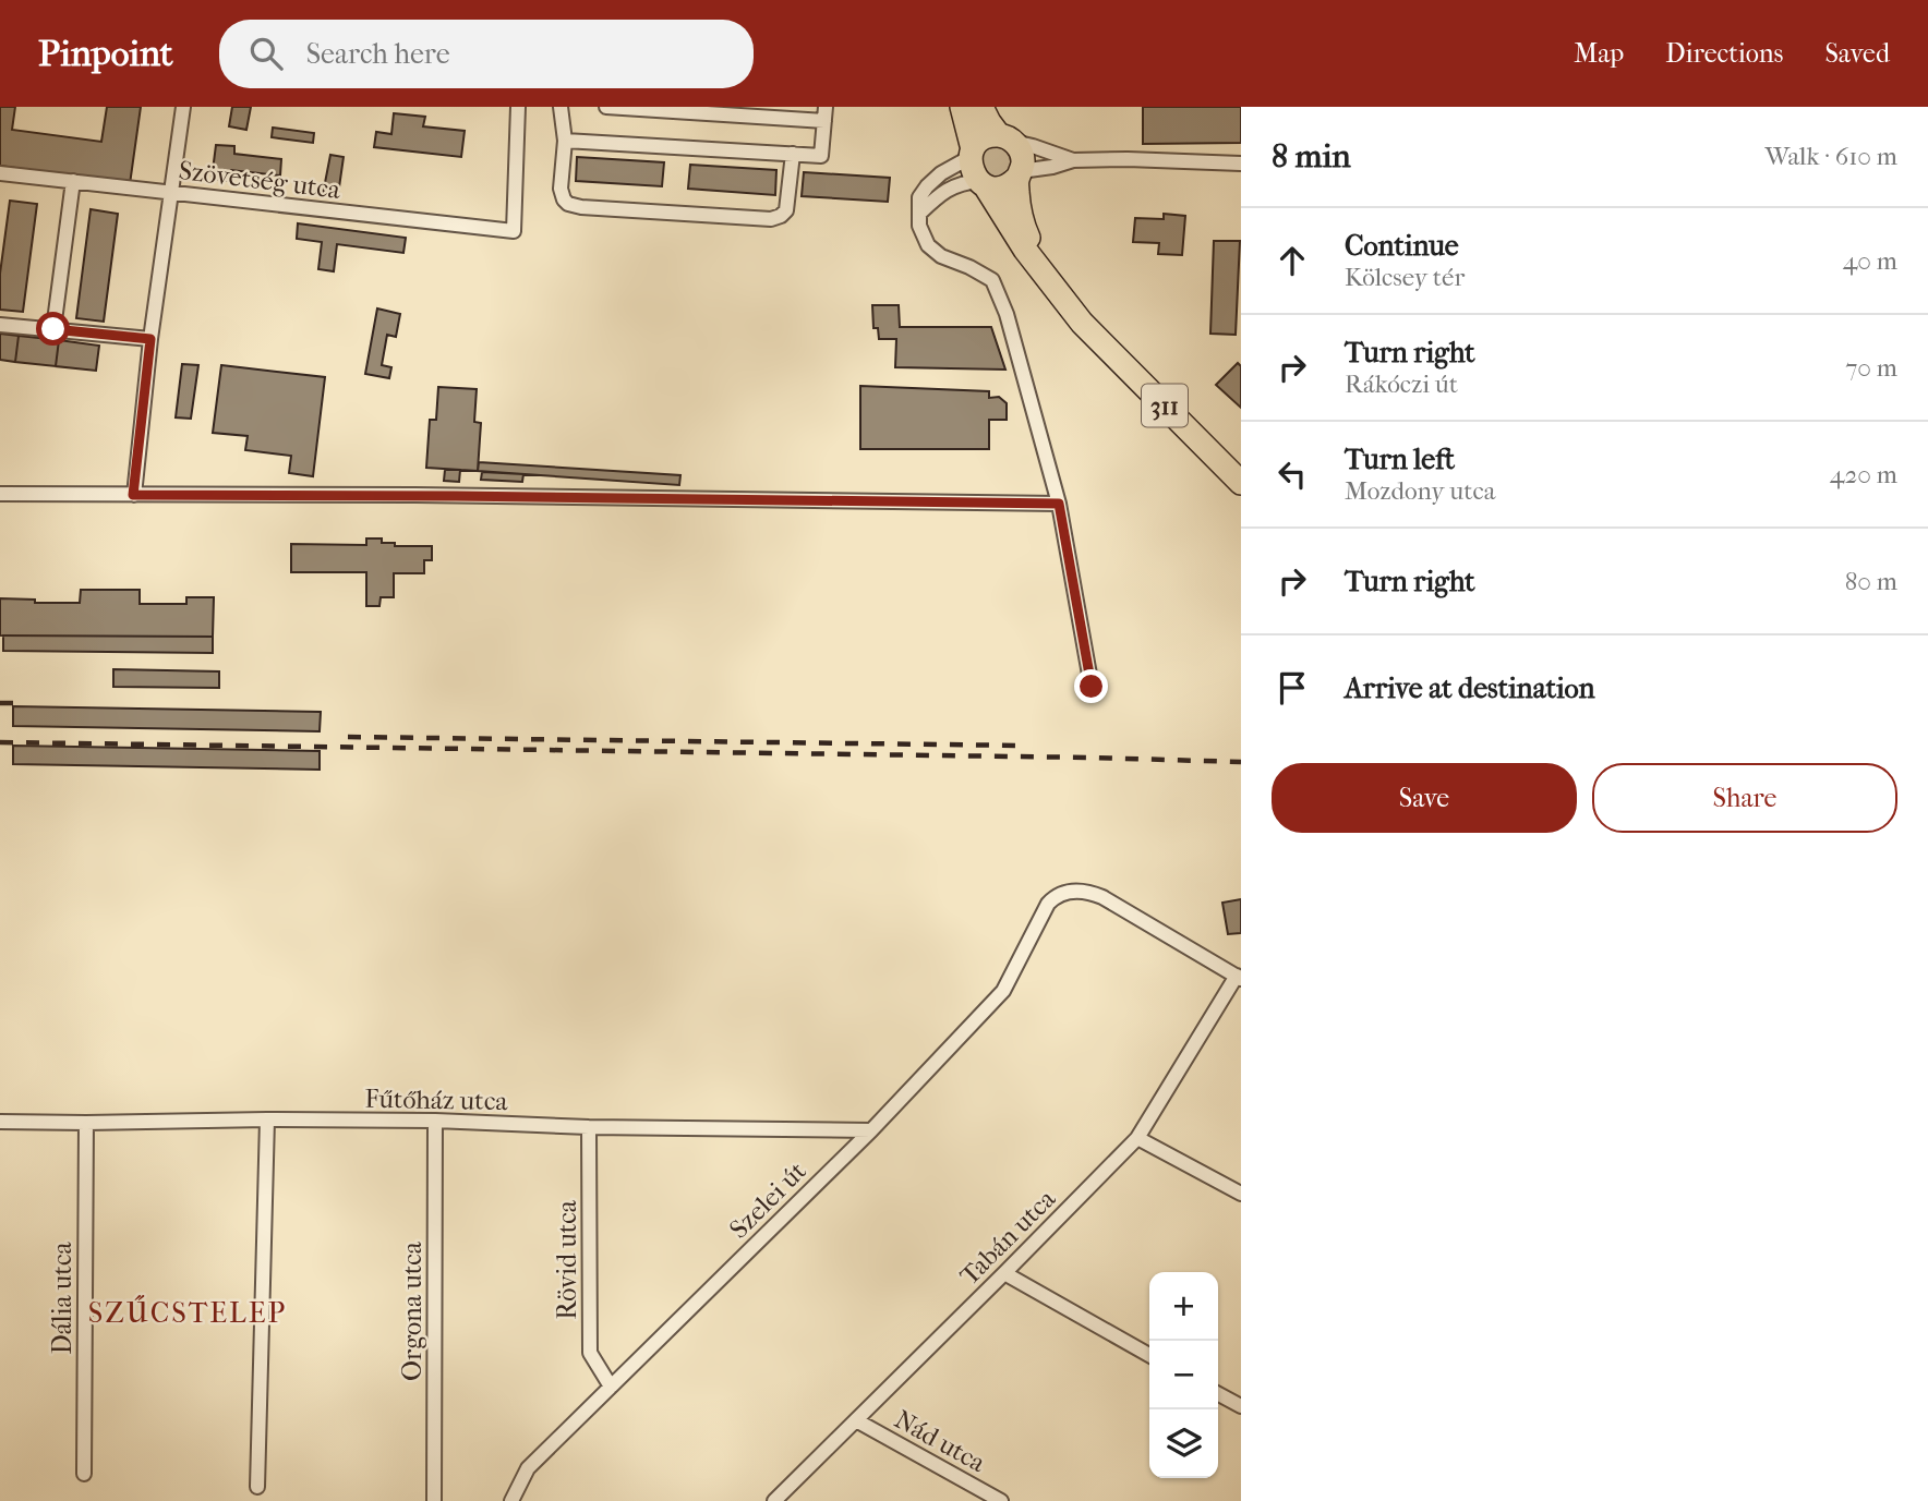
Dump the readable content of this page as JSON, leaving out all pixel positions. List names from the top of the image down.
{
  "streets": {
    "main road": ["311"],
    "street": [
      "Szövetség utca",
      "Fűtőház utca",
      "Szelei út",
      "Tabán utca",
      "Rövid utca",
      "Dália utca",
      "Orgona utca",
      "Nád utca"
    ]
  },
  "crossings": [
    ["Fűtőház utca", "Szelei út"],
    ["Fűtőház utca", "Rövid utca"],
    ["Fűtőház utca", "Dália utca"],
    ["Fűtőház utca", "Orgona utca"],
    ["Szelei út", "Tabán utca"],
    ["Szelei út", "Rövid utca"],
    ["Tabán utca", "Nád utca"]
  ],
  "districts": ["SZŰCSTELEP"],
  "page": {
    "header": "Pinpoint",
    "search": "Search here",
    "nav": ["Map", "Directions", "Saved"],
    "heading": ["8 min", "Walk · 610 m"],
    "list": [
      ["Continue", "Kölcsey tér", "40 m"],
      ["Turn right", "Rákóczi út", "70 m"],
      ["Turn left", "Mozdony utca", "420 m"],
      ["Turn right", "80 m"],
      "Arrive at destination"
    ],
    "buttons": ["Save", "Share"],
    "map_buttons": ["+", "−"]
  }
}
